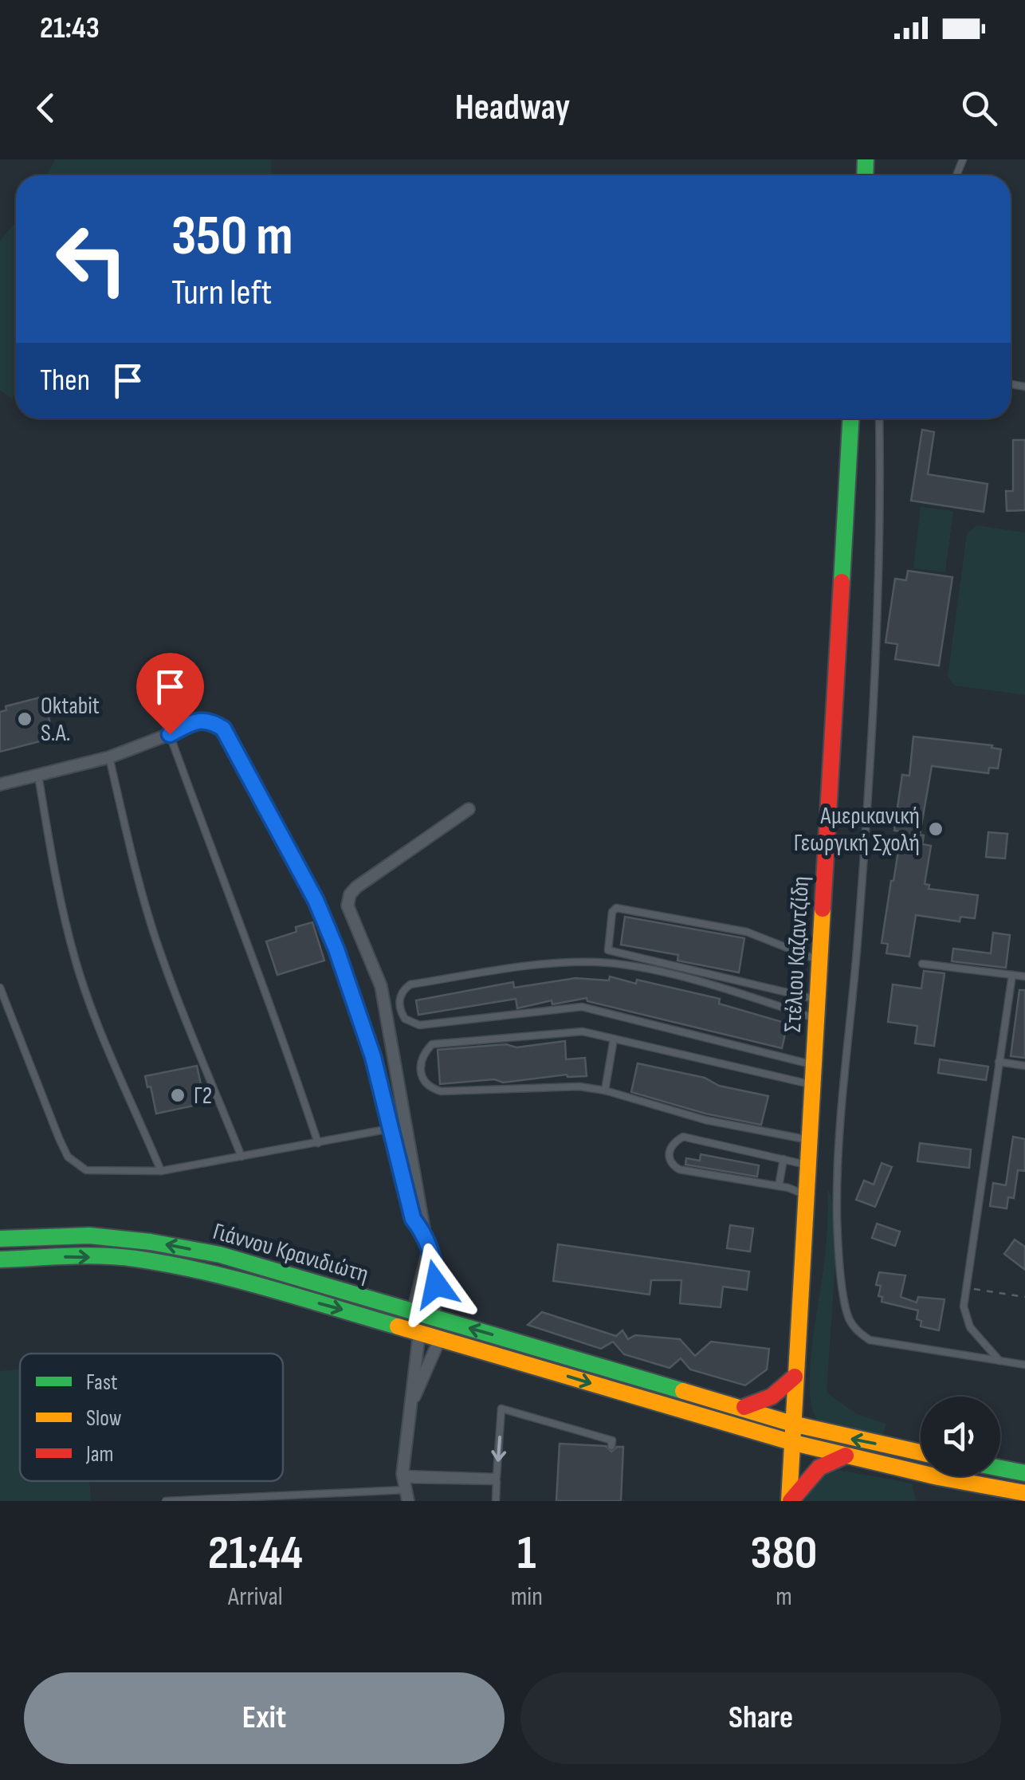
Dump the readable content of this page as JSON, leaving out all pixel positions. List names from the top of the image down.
{
  "streets": {
    "main road": ["Στέλιου Καζαντζίδη", "Γιάννου Κρανιδιώτη"]
  },
  "crossings": [
    ["Στέλιου Καζαντζίδη", "Γιάννου Κρανιδιώτη"]
  ],
  "places": ["Oktabit S.A.", "Αμερικανική Γεωργική Σχολή", "Γ2"],
  "legend": ["Fast", "Slow", "Jam"],
  "page": {
    "status": "21:43",
    "header": "Headway",
    "turn": ["350 m", "Turn left"],
    "then": "Then",
    "eta": [
      "21:44",
      "Arrival",
      "1",
      "min",
      "380",
      "m"
    ],
    "buttons": ["Exit", "Share"]
  }
}
